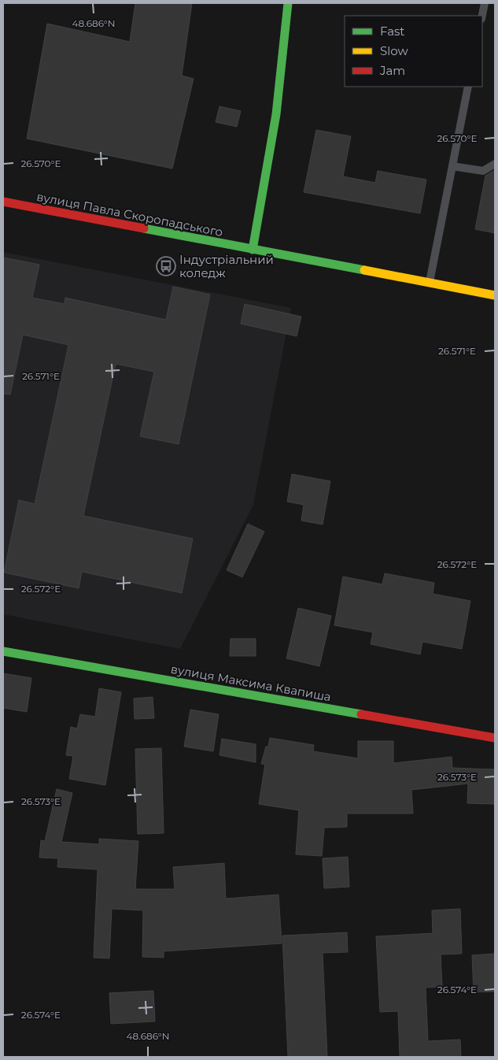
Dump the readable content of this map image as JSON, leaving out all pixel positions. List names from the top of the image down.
{
  "streets": {
    "street": ["вулиця Павла Скоропадського", "вулиця Максима Квапиша"]
  },
  "places": {
    "bus stop": ["Індустріальний коледж"]
  },
  "legend": ["Fast", "Slow", "Jam"],
  "coordinates": [
    "48.686°N",
    "26.570°E",
    "26.571°E",
    "26.572°E",
    "26.573°E",
    "26.574°E"
  ]
}
